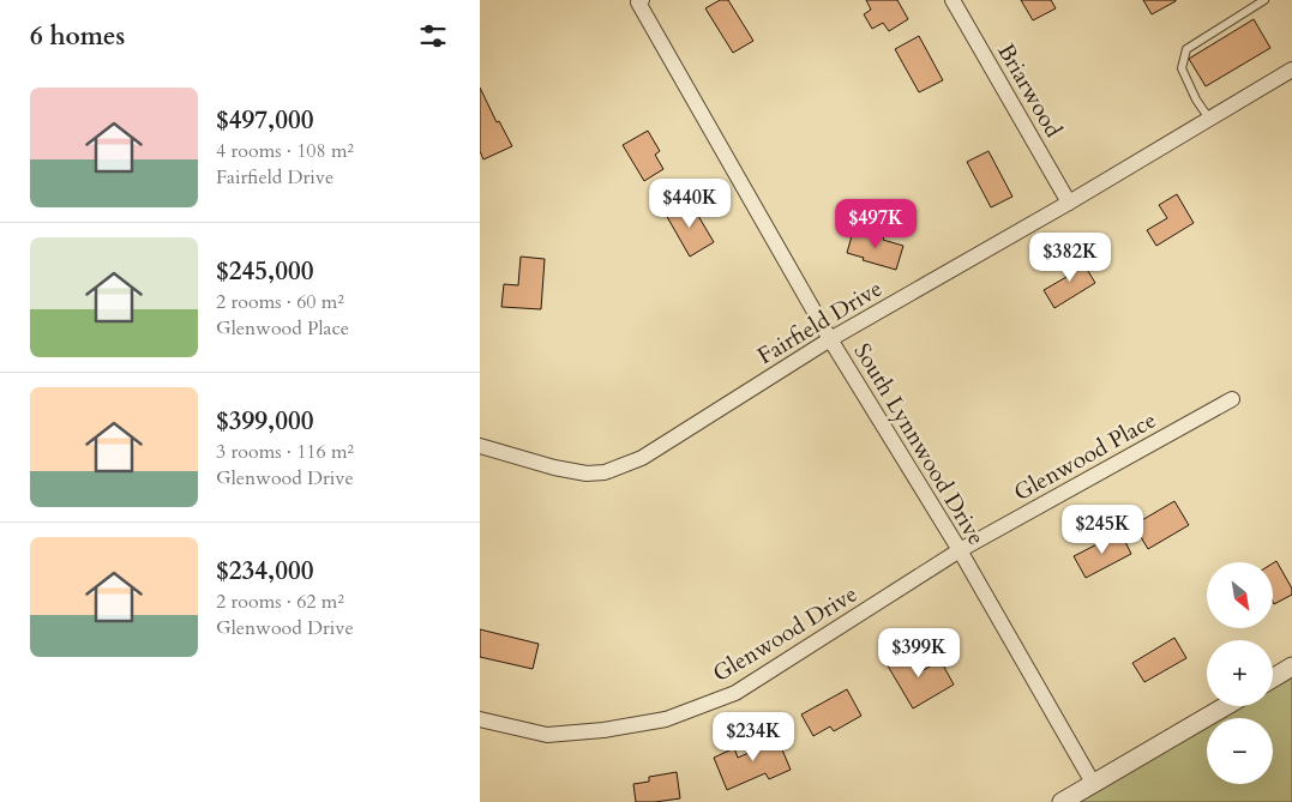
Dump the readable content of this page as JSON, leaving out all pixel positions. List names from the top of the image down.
{
  "streets": {
    "street": [
      "Briarwood",
      "Fairfield Drive",
      "South Lynnwood Drive",
      "Glenwood Place",
      "Glenwood Drive"
    ]
  },
  "crossings": [
    ["Briarwood", "Fairfield Drive"],
    ["Fairfield Drive", "South Lynnwood Drive"],
    ["South Lynnwood Drive", "Glenwood Place"],
    ["South Lynnwood Drive", "Glenwood Drive"],
    ["Glenwood Place", "Glenwood Drive"]
  ],
  "north": "bottom right",
  "page": {
    "heading": "6 homes",
    "list": [
      {
        "name": "$497,000",
        "note": "4 rooms · 108 m² · Fairfield Drive"
      },
      {
        "name": "$245,000",
        "note": "2 rooms · 60 m² · Glenwood Place"
      },
      {
        "name": "$399,000",
        "note": "3 rooms · 116 m² · Glenwood Drive"
      },
      {
        "name": "$234,000",
        "note": "2 rooms · 62 m² · Glenwood Drive"
      }
    ],
    "price": [
      "$440K",
      "$497K",
      "$382K",
      "$245K",
      "$399K",
      "$234K"
    ],
    "map_buttons": ["+", "−"]
  }
}
